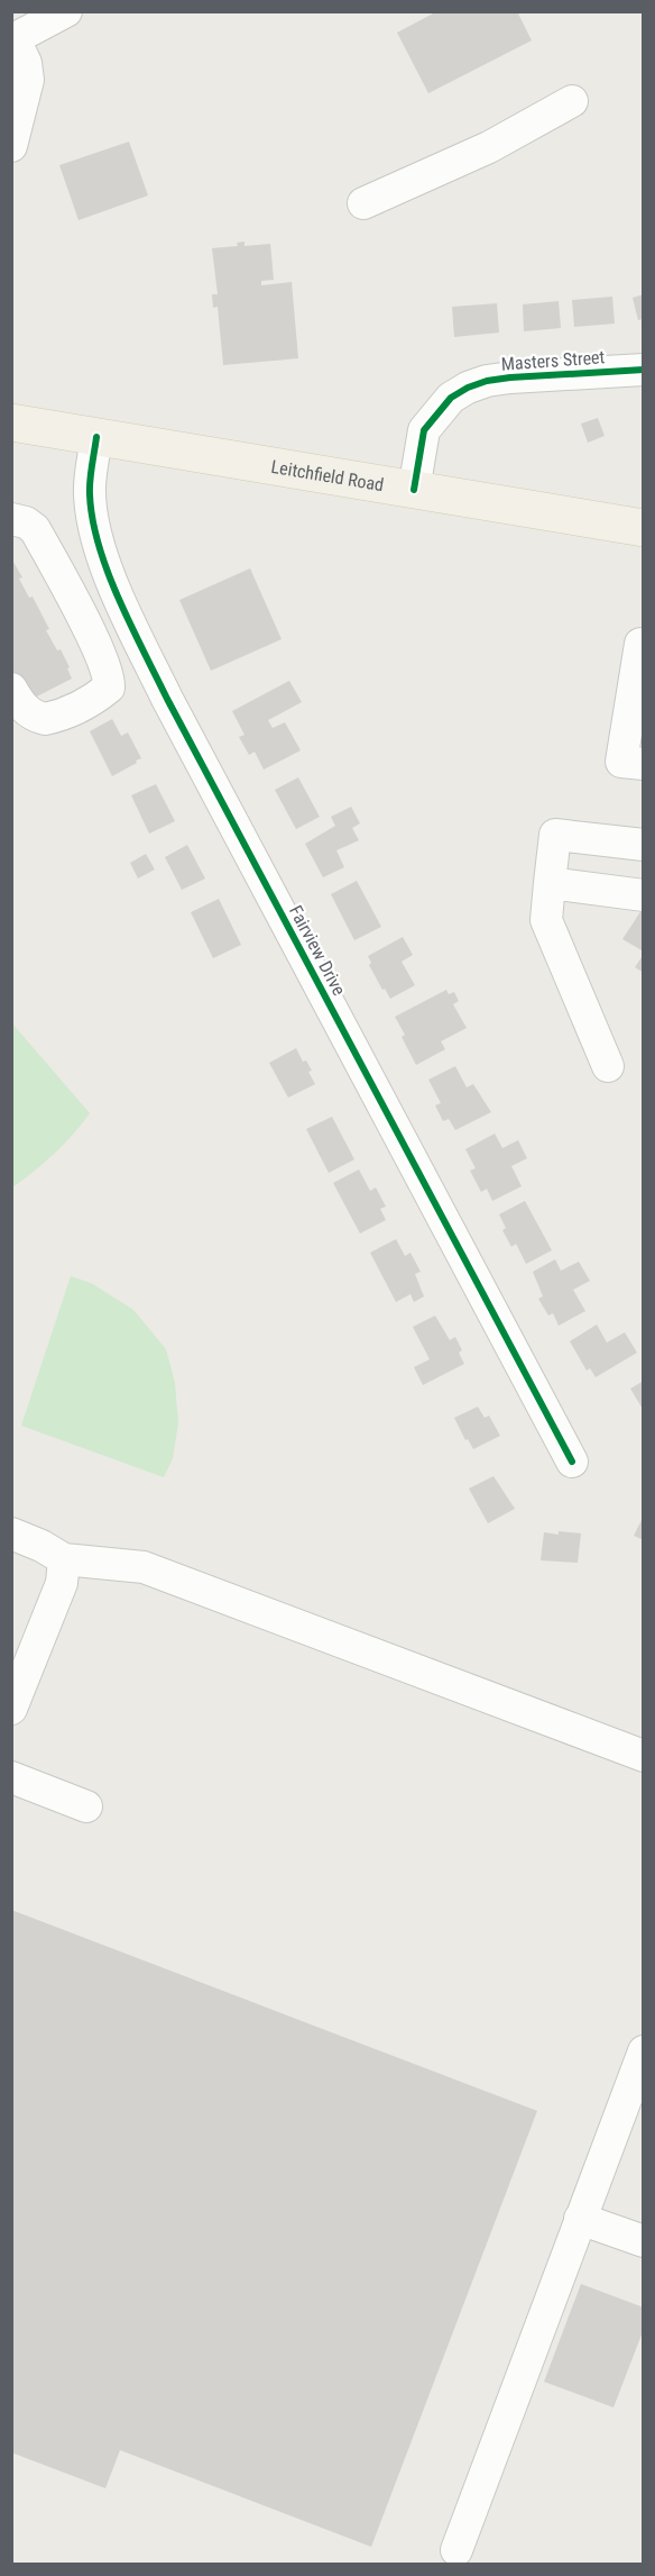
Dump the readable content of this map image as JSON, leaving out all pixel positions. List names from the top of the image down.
{
  "streets": {
    "main road": ["Leitchfield Road"],
    "street": ["Masters Street", "Fairview Drive"]
  },
  "crossings": [
    ["Masters Street", "Leitchfield Road"],
    ["Leitchfield Road", "Fairview Drive"]
  ]
}
